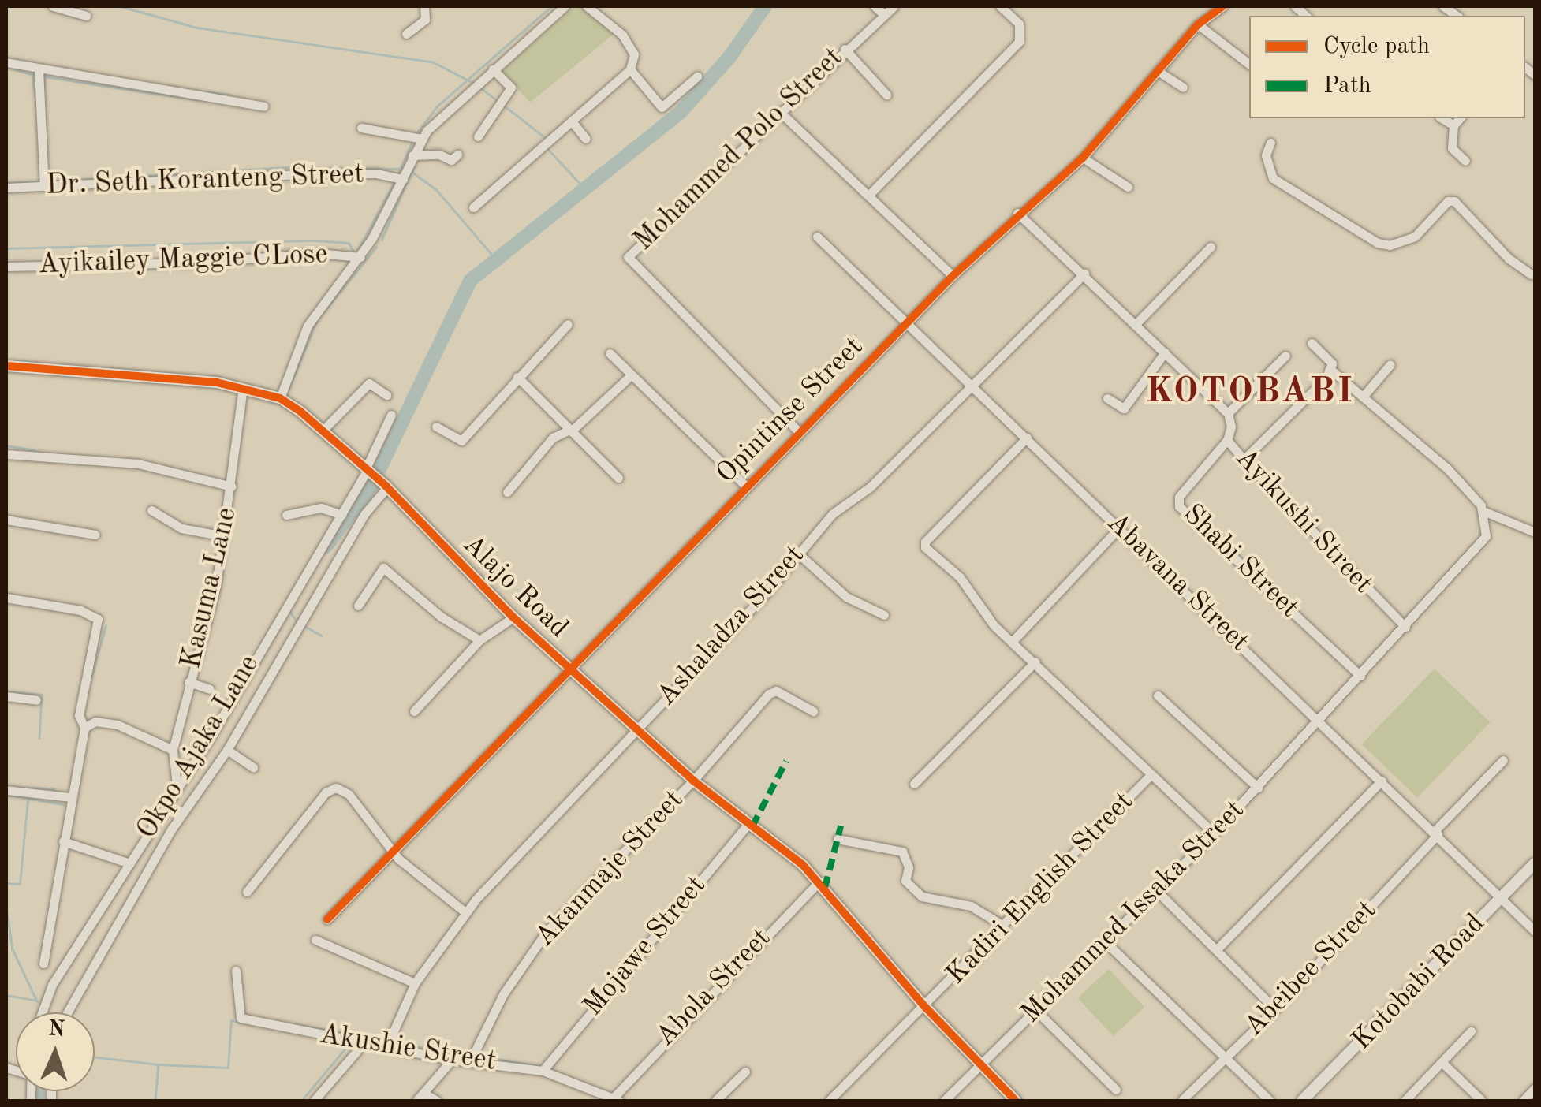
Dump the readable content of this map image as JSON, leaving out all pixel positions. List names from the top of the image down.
{
  "streets": {
    "street": [
      "Mohammed Polo Street",
      "Dr. Seth Koranteng Street",
      "Ayikailey Maggie CLose",
      "Opintinse Street",
      "Ayikushi Street",
      "Shabi Street",
      "Abavana Street",
      "Alajo Road",
      "Kasuma Lane",
      "Ashaladza Street",
      "Okpo Ajaka Lane",
      "Akanmaje Street",
      "Kadiri English Street",
      "Mohammed Issaka Street",
      "Mojawe Street",
      "Abeibee Street",
      "Kotobabi Road",
      "Abola Street",
      "Akushie Street"
    ]
  },
  "crossings": [
    ["Mohammed Polo Street", "Opintinse Street"],
    ["Opintinse Street", "Ayikushi Street"],
    ["Opintinse Street", "Abavana Street"],
    ["Opintinse Street", "Alajo Road"],
    ["Ayikushi Street", "Shabi Street"],
    ["Ayikushi Street", "Ashaladza Street"],
    ["Ayikushi Street", "Mohammed Issaka Street"],
    ["Shabi Street", "Mohammed Issaka Street"],
    ["Abavana Street", "Ashaladza Street"],
    ["Abavana Street", "Mohammed Issaka Street"],
    ["Abavana Street", "Abeibee Street"],
    ["Abavana Street", "Kotobabi Road"],
    ["Alajo Road", "Kasuma Lane"],
    ["Alajo Road", "Ashaladza Street"],
    ["Alajo Road", "Okpo Ajaka Lane"],
    ["Alajo Road", "Akanmaje Street"],
    ["Alajo Road", "Kadiri English Street"],
    ["Alajo Road", "Mohammed Issaka Street"],
    ["Alajo Road", "Mojawe Street"],
    ["Alajo Road", "Abola Street"],
    ["Kasuma Lane", "Okpo Ajaka Lane"],
    ["Ashaladza Street", "Akushie Street"],
    ["Akanmaje Street", "Akushie Street"],
    ["Mojawe Street", "Akushie Street"],
    ["Abola Street", "Akushie Street"]
  ],
  "districts": ["KOTOBABI"],
  "legend": ["Cycle path", "Path"],
  "north": "top"
}
